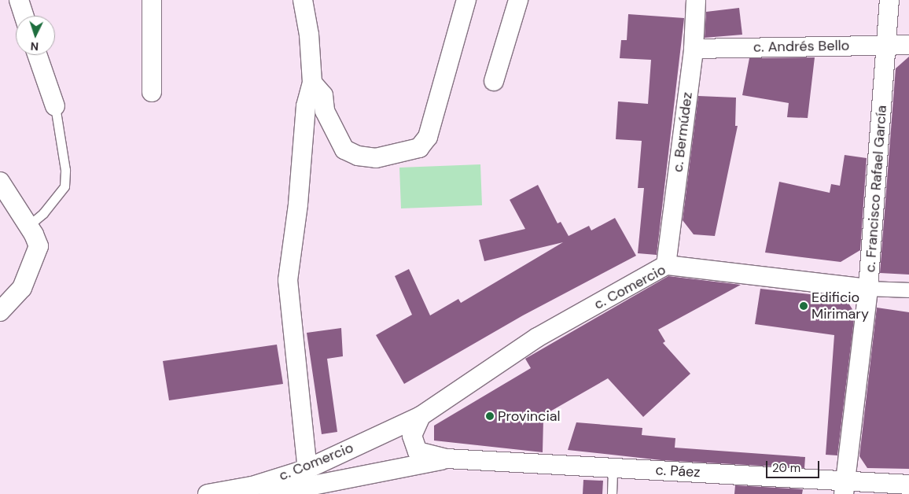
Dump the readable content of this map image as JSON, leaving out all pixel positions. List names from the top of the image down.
{
  "streets": {
    "street": [
      "c. Andrés Bello",
      "c. Bermúdez",
      "c. Francisco Rafael García",
      "c. Comercio",
      "c. Páez"
    ]
  },
  "crossings": [
    ["c. Andrés Bello", "c. Bermúdez"],
    ["c. Andrés Bello", "c. Francisco Rafael García"],
    ["c. Bermúdez", "c. Comercio"],
    ["c. Francisco Rafael García", "c. Comercio"],
    ["c. Francisco Rafael García", "c. Páez"]
  ],
  "places": ["Edificio Mirimary", "Provincial"],
  "scale_bar": "20 m",
  "north": "bottom"
}
